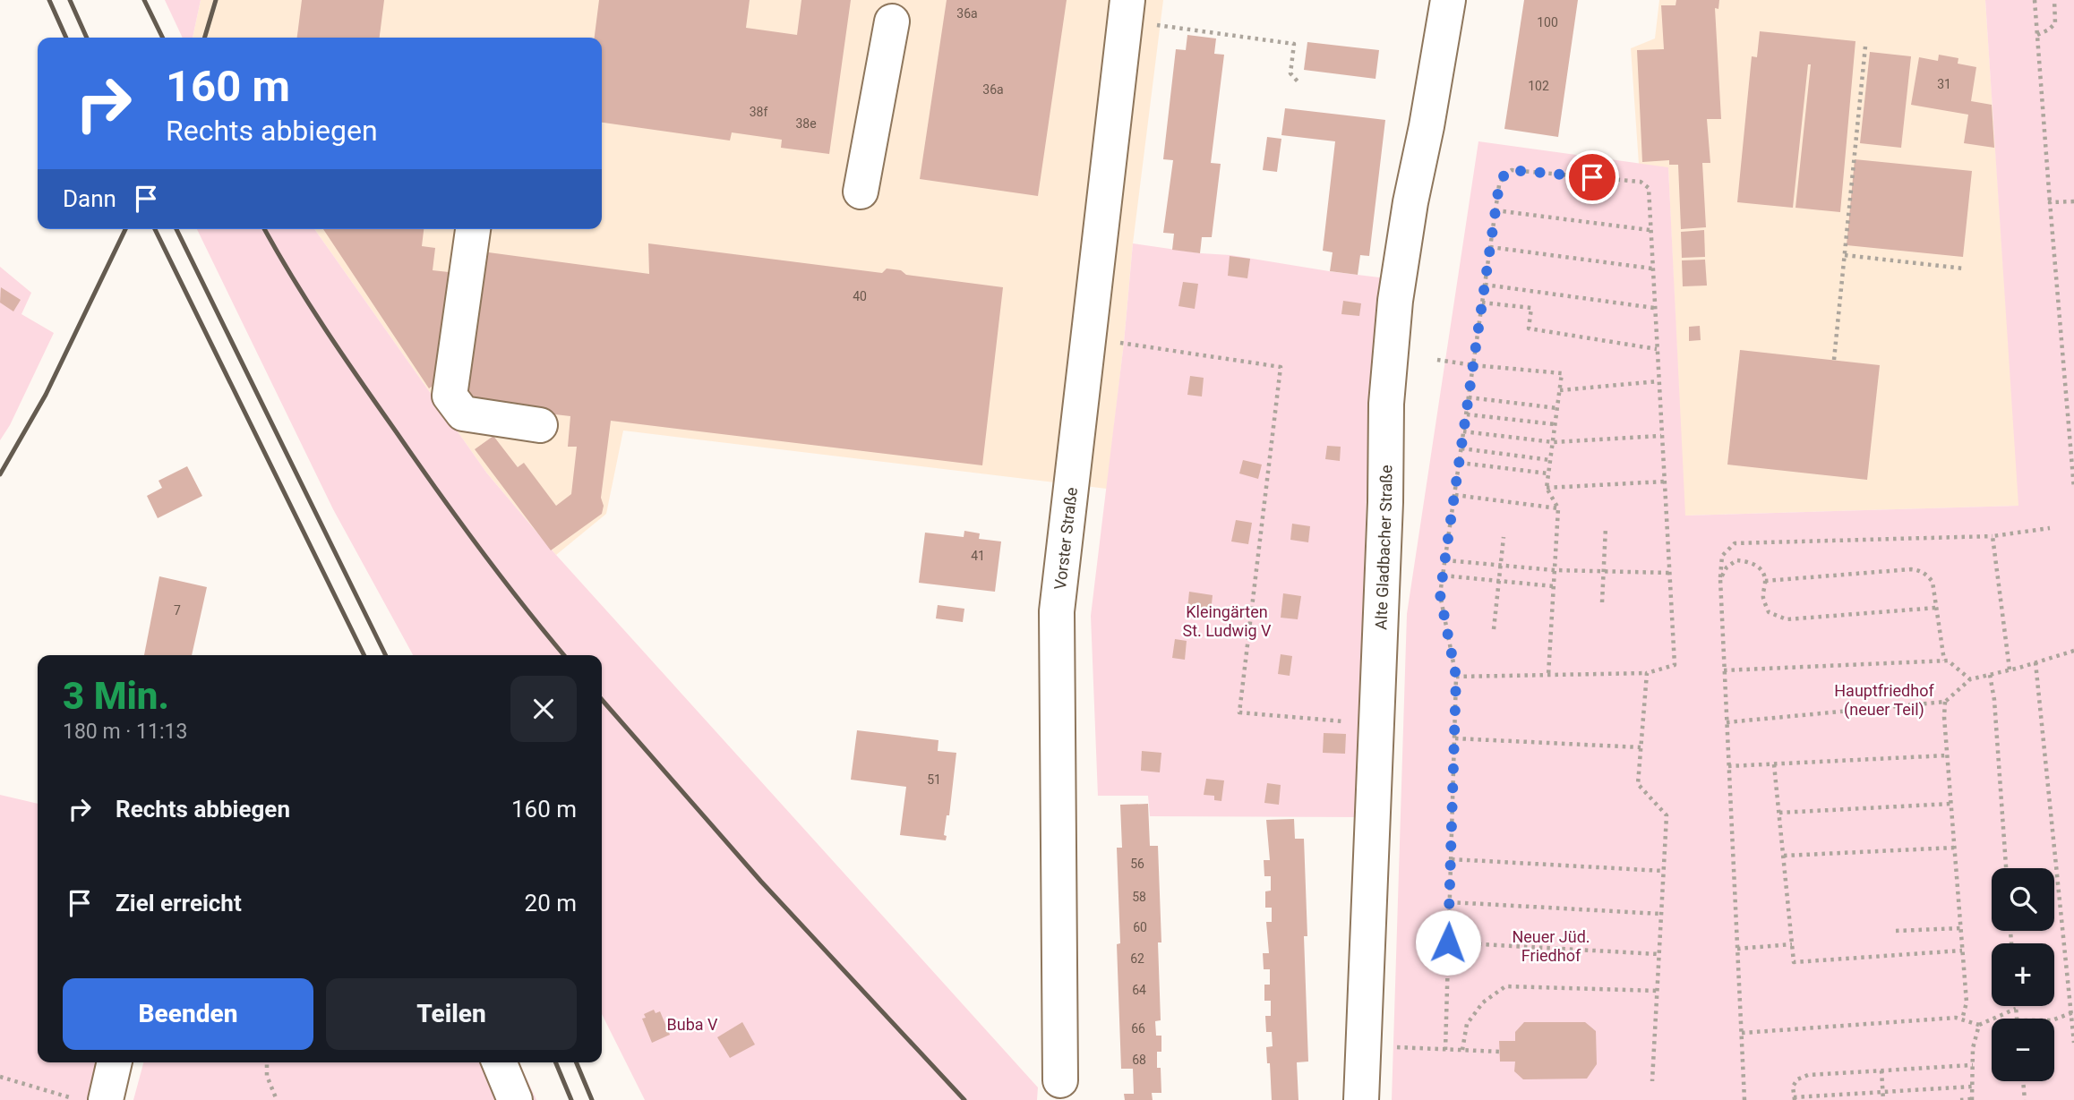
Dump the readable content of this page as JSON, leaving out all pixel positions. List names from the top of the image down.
{
  "streets": {
    "street": ["Vorster Straße", "Alte Gladbacher Straße"]
  },
  "parks": [
    "Kleingärten St. Ludwig V",
    "Hauptfriedhof (neuer Teil)",
    "Neuer Jüd. Friedhof",
    "Buba V"
  ],
  "house_numbers": [
    "36a",
    "100",
    "31",
    "102",
    "36a",
    "38f",
    "38e",
    "40",
    "41",
    "7",
    "51",
    "56",
    "58",
    "60",
    "62",
    "64",
    "66",
    "68"
  ],
  "page": {
    "turn": ["160 m", "Rechts abbiegen"],
    "then": "Dann",
    "heading": ["3 Min.", "180 m · 11:13"],
    "list": [
      {
        "name": "Rechts abbiegen",
        "value": "160 m"
      },
      {
        "name": "Ziel erreicht",
        "value": "20 m"
      }
    ],
    "map_buttons": ["+", "−"],
    "buttons": ["Beenden", "Teilen"]
  }
}
